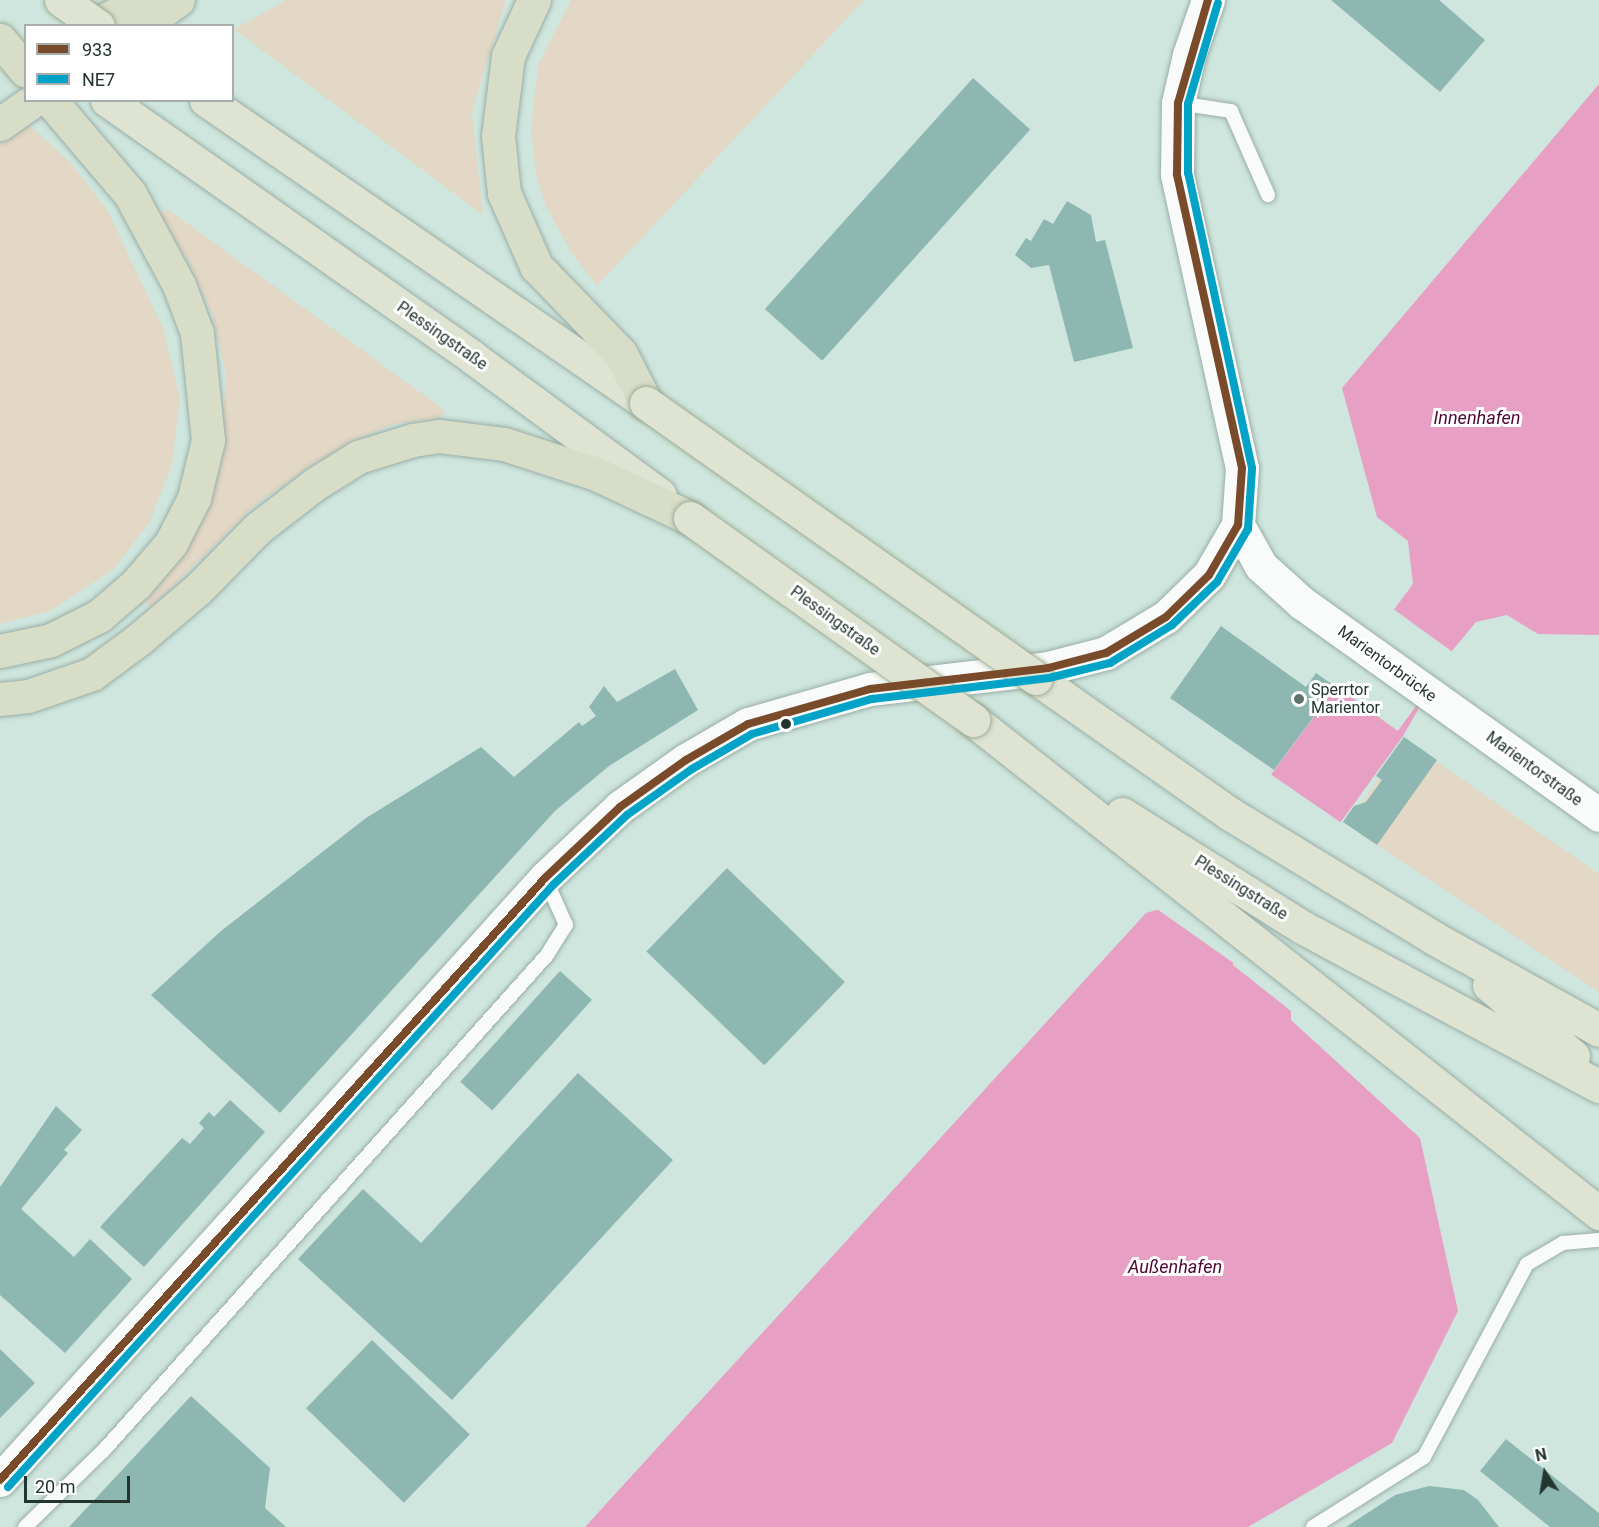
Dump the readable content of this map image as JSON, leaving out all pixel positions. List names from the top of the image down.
{
  "streets": {
    "highway": ["Plessingstraße"],
    "street": ["Marientorbrücke", "Marientorstraße"]
  },
  "crossings": [
    ["Marientorbrücke", "Marientorstraße"]
  ],
  "water": ["Innenhafen", "Außenhafen"],
  "places": ["Sperrtor Marientor"],
  "lines": ["transit line 933", "transit line NE7"],
  "legend": ["933", "NE7"],
  "scale_bar": "20 m",
  "north": "top"
}
